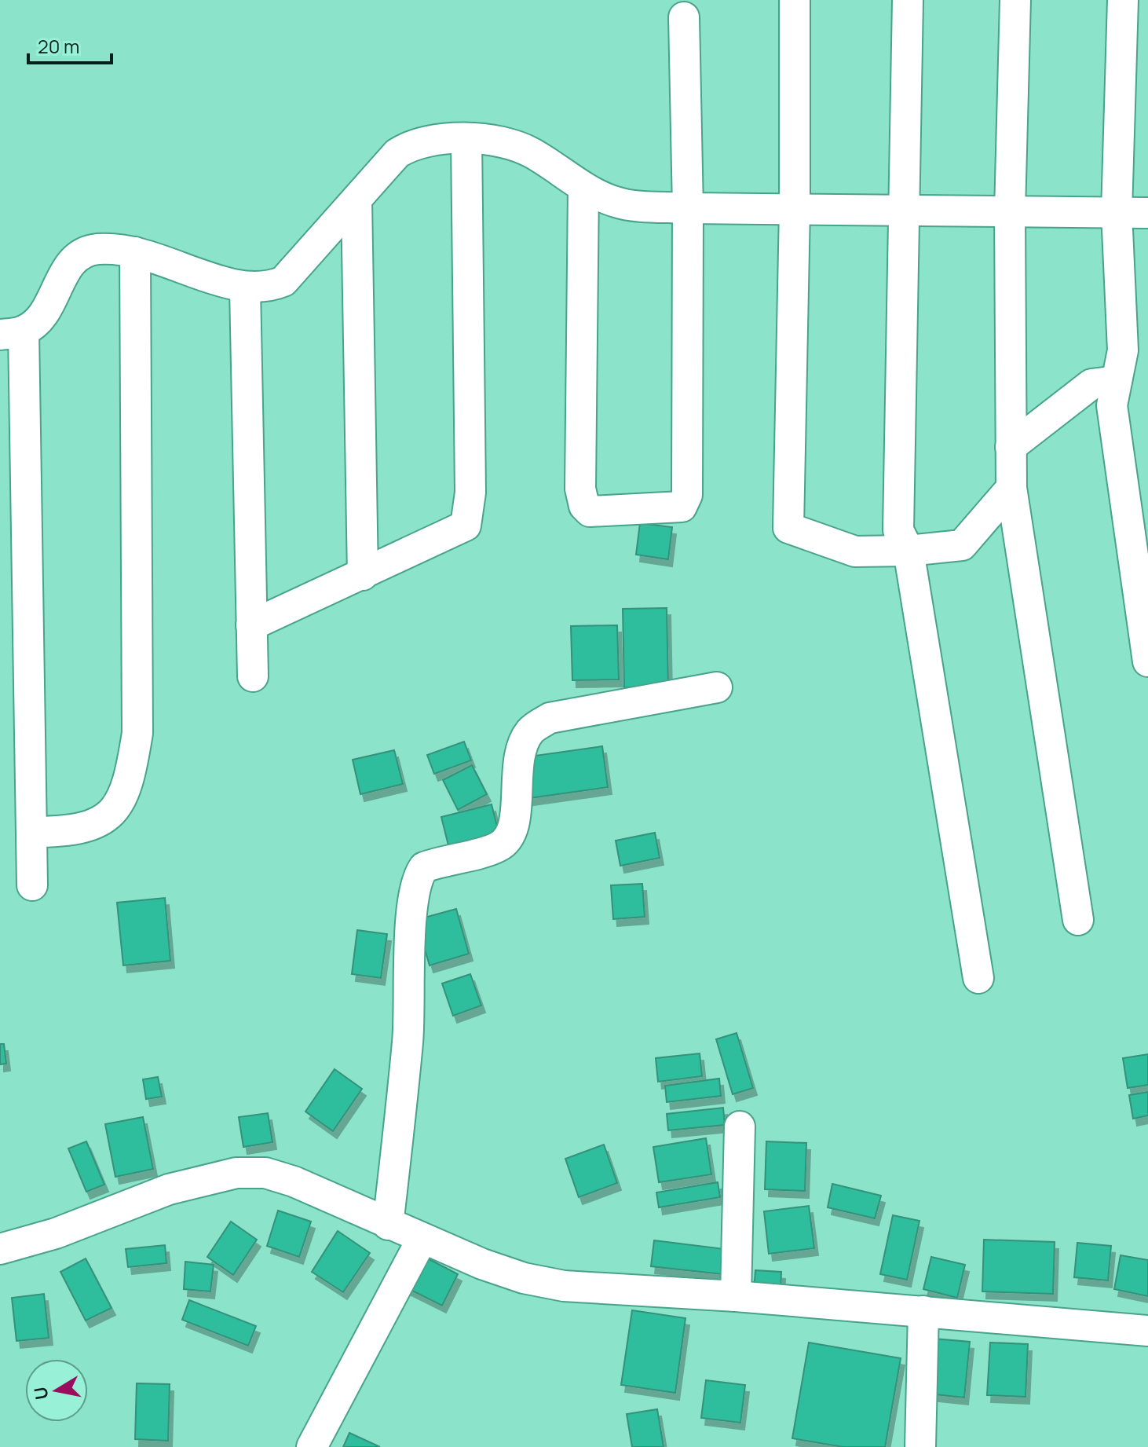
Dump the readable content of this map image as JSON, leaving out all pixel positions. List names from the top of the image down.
{
  "scale_bar": "20 m",
  "north": "left"
}
